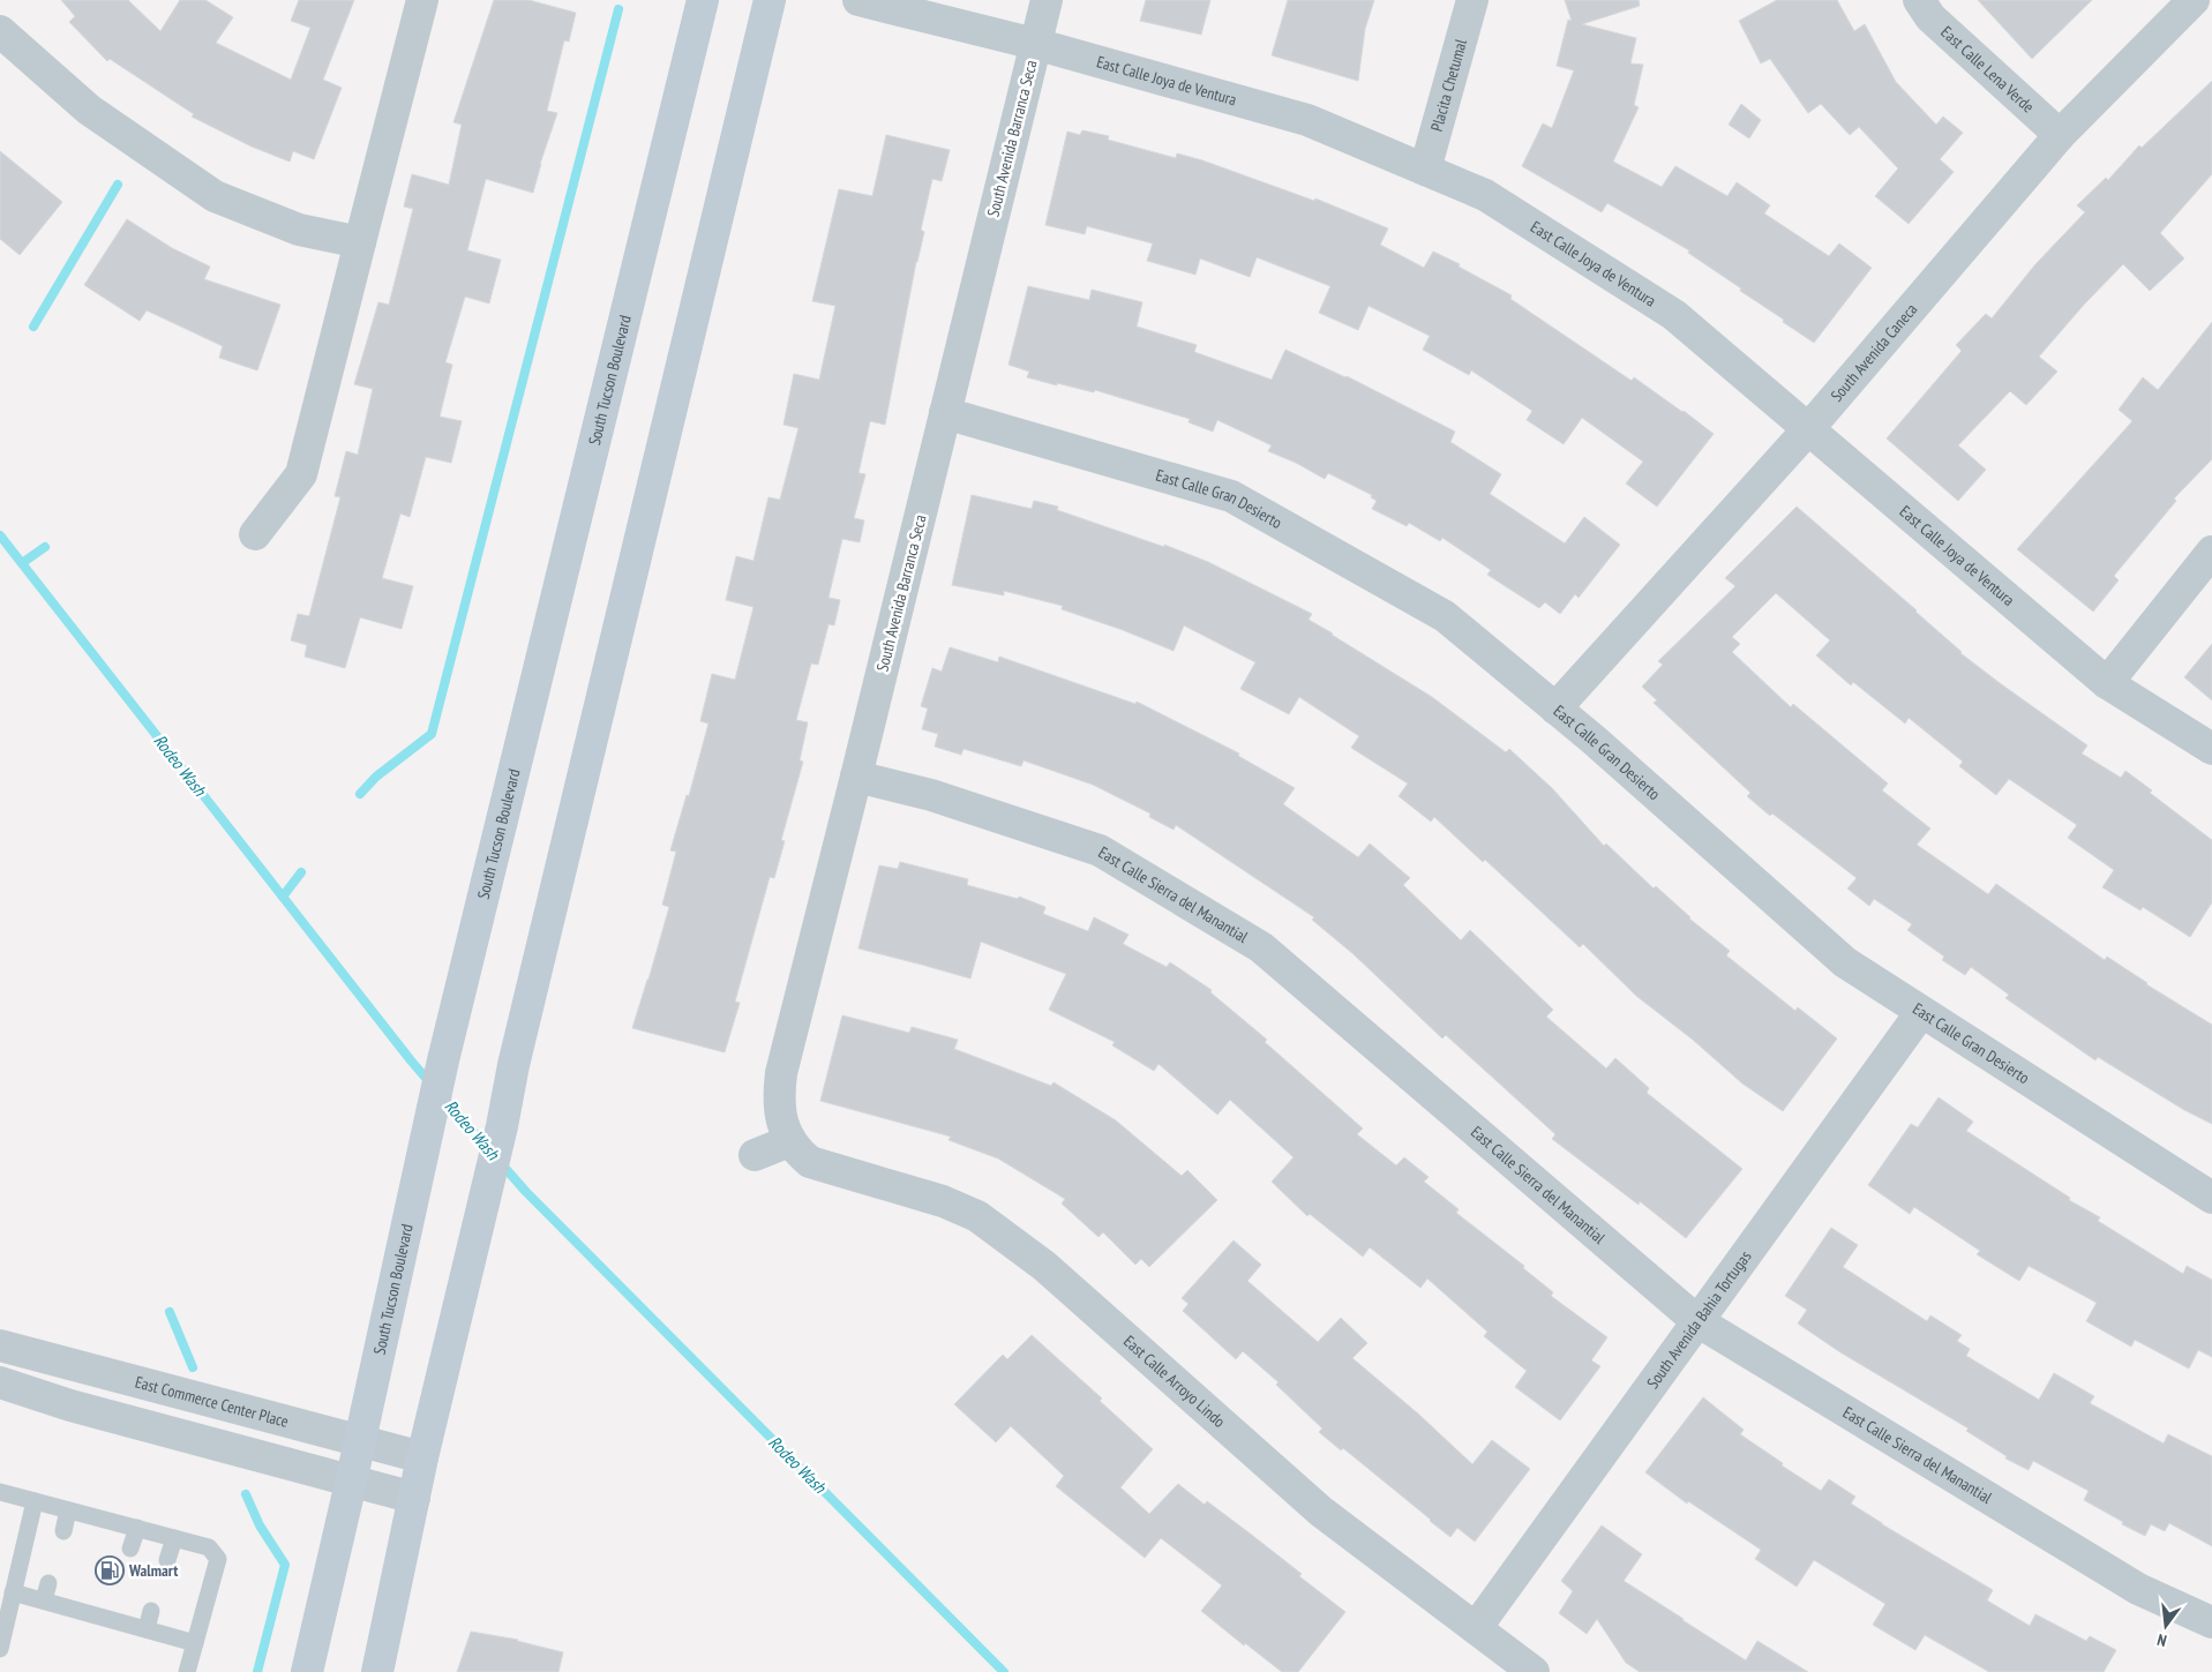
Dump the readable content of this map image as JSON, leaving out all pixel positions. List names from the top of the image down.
{
  "streets": {
    "main road": ["South Tucson Boulevard"],
    "street": [
      "East Calle Lena Verde",
      "East Calle Joya de Ventura",
      "Placita Chetumal",
      "South Avenida Barranca Seca",
      "South Avenida Caneca",
      "East Calle Gran Desierto",
      "East Calle Sierra del Manantial",
      "South Avenida Bahia Tortugas",
      "East Calle Arroyo Lindo",
      "East Commerce Center Place"
    ]
  },
  "crossings": [
    ["East Calle Lena Verde", "South Avenida Caneca"],
    ["East Calle Joya de Ventura", "Placita Chetumal"],
    ["East Calle Joya de Ventura", "South Avenida Barranca Seca"],
    ["East Calle Joya de Ventura", "South Avenida Caneca"],
    ["South Avenida Barranca Seca", "East Calle Gran Desierto"],
    ["South Avenida Barranca Seca", "East Calle Sierra del Manantial"],
    ["South Avenida Barranca Seca", "East Calle Arroyo Lindo"],
    ["South Avenida Caneca", "East Calle Gran Desierto"],
    ["South Tucson Boulevard", "East Commerce Center Place"],
    ["East Calle Gran Desierto", "South Avenida Bahia Tortugas"],
    ["East Calle Sierra del Manantial", "South Avenida Bahia Tortugas"],
    ["South Avenida Bahia Tortugas", "East Calle Arroyo Lindo"]
  ],
  "water": ["Rodeo Wash"],
  "places": {
    "fuel station": ["Walmart"]
  },
  "north": "bottom"
}
